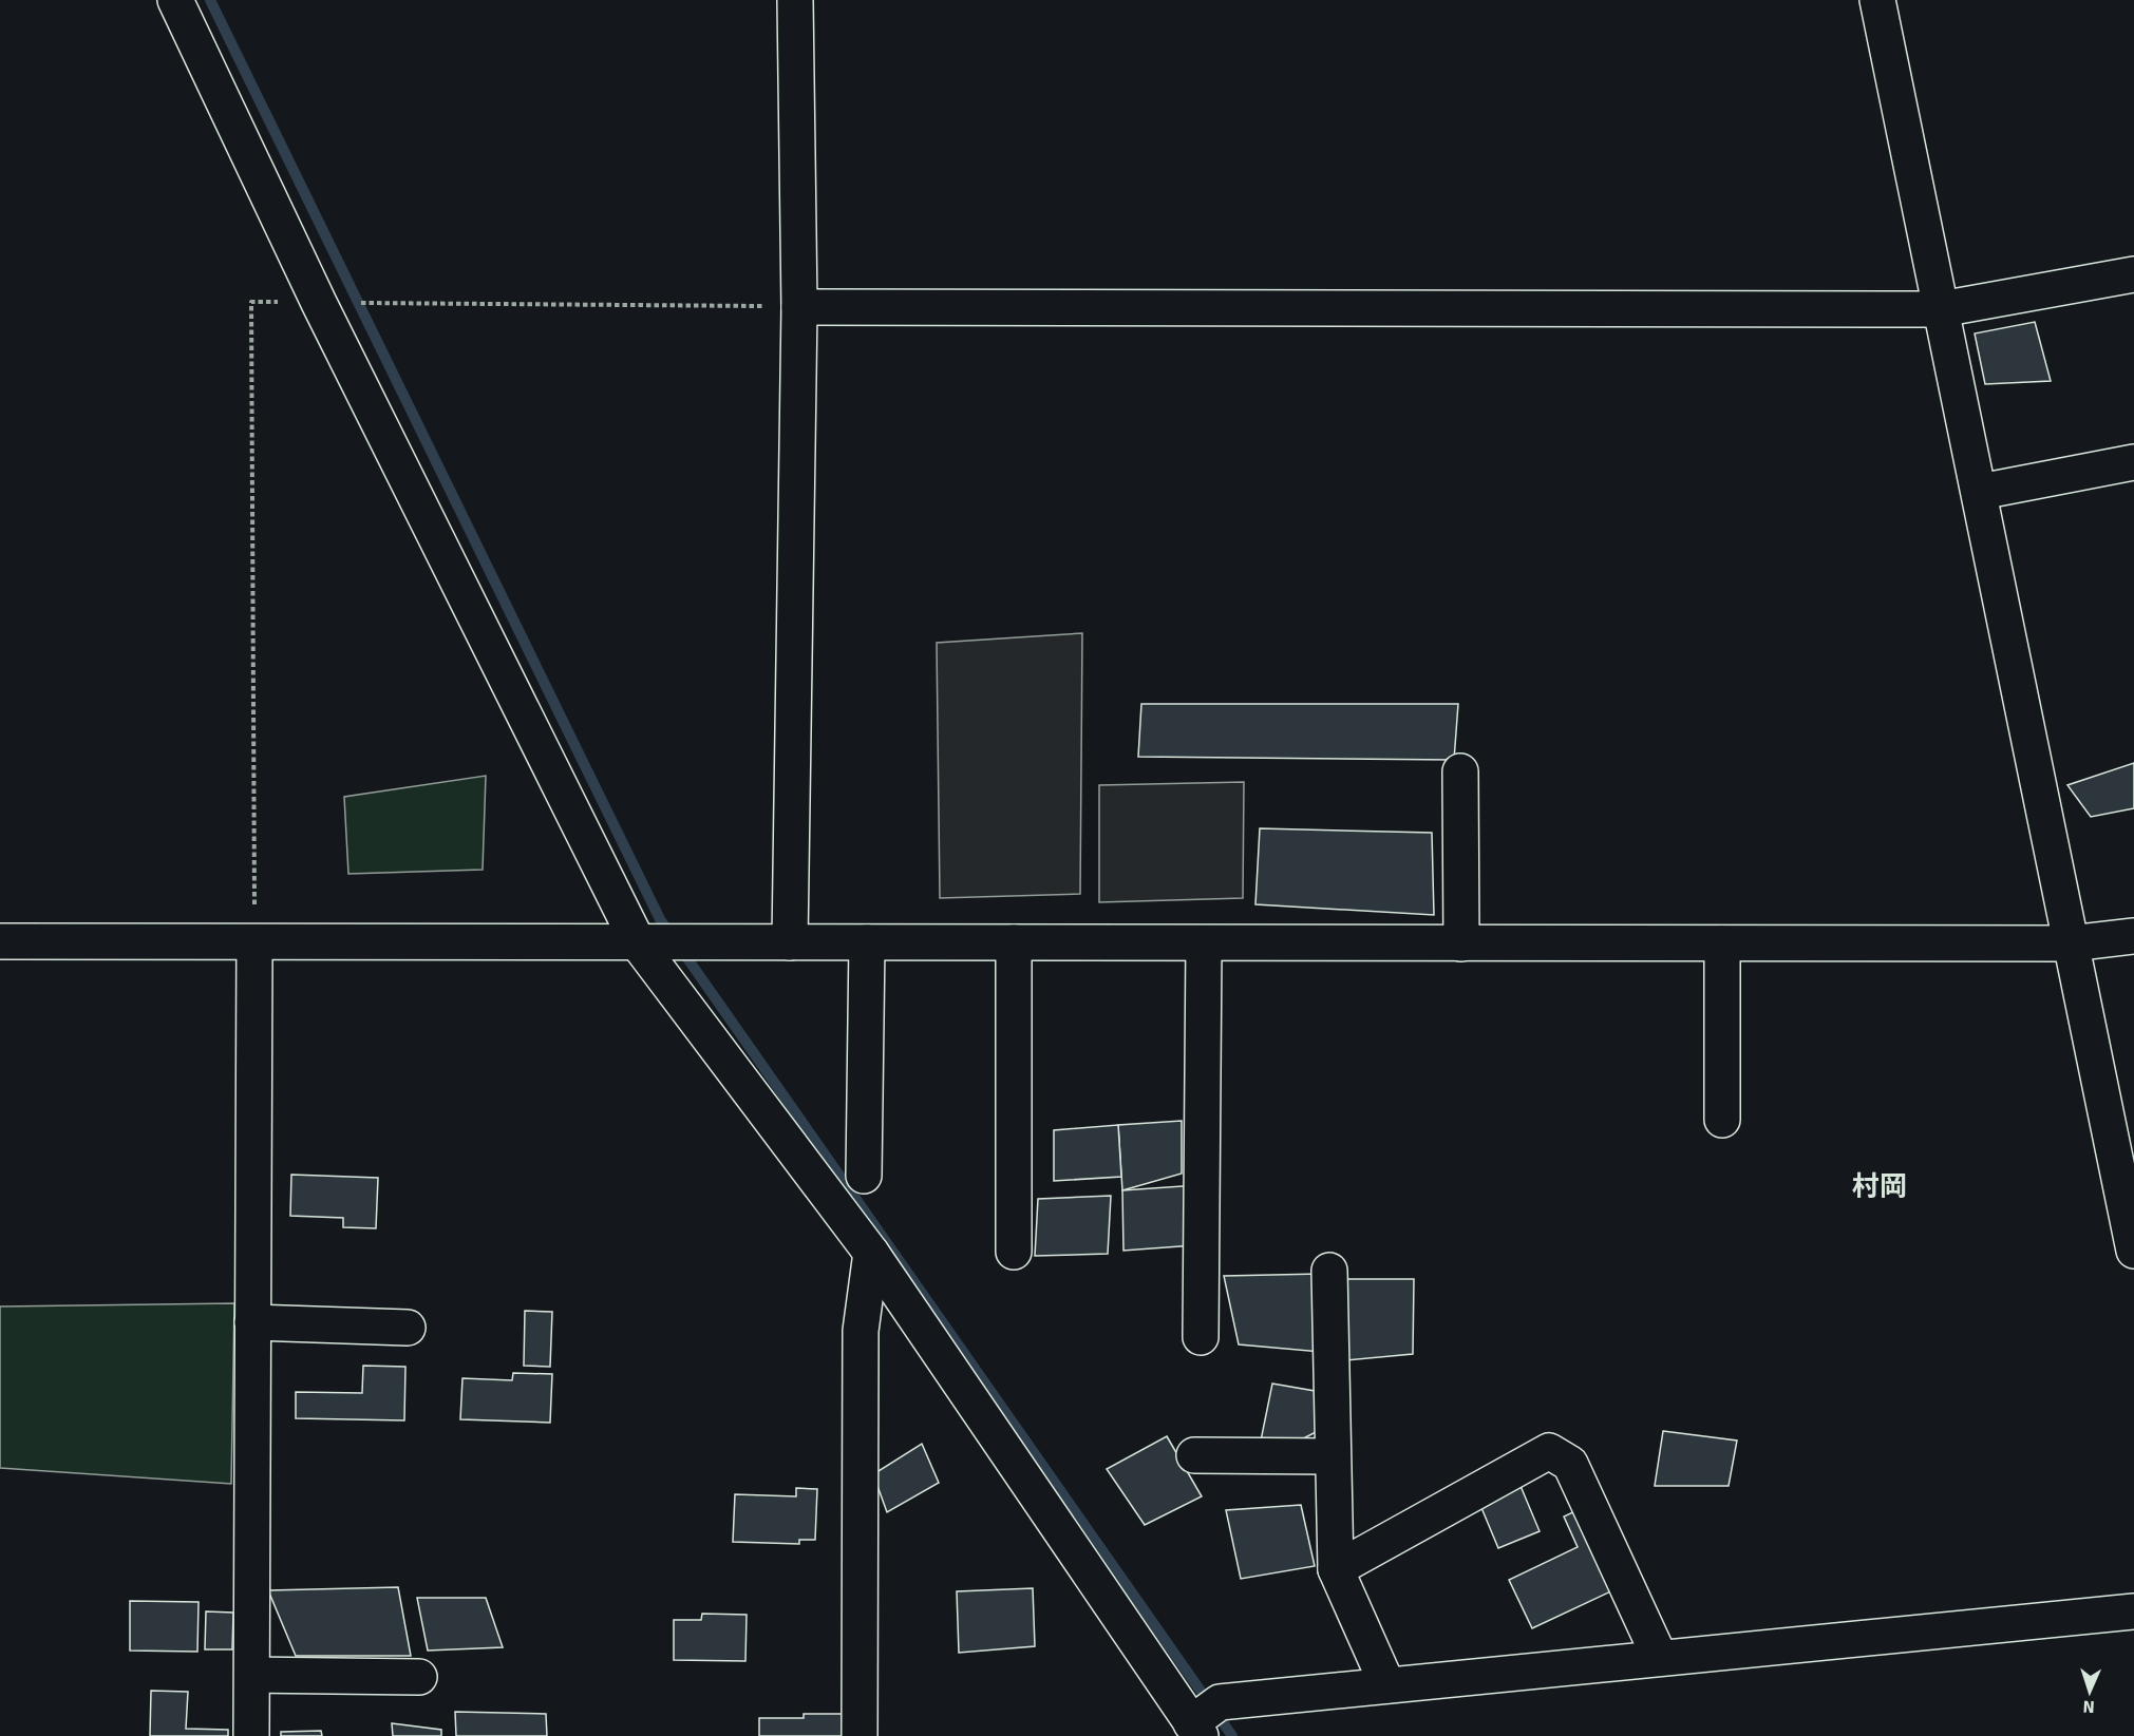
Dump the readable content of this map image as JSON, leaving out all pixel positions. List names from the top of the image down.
{
  "districts": ["村岡"],
  "north": "bottom"
}
